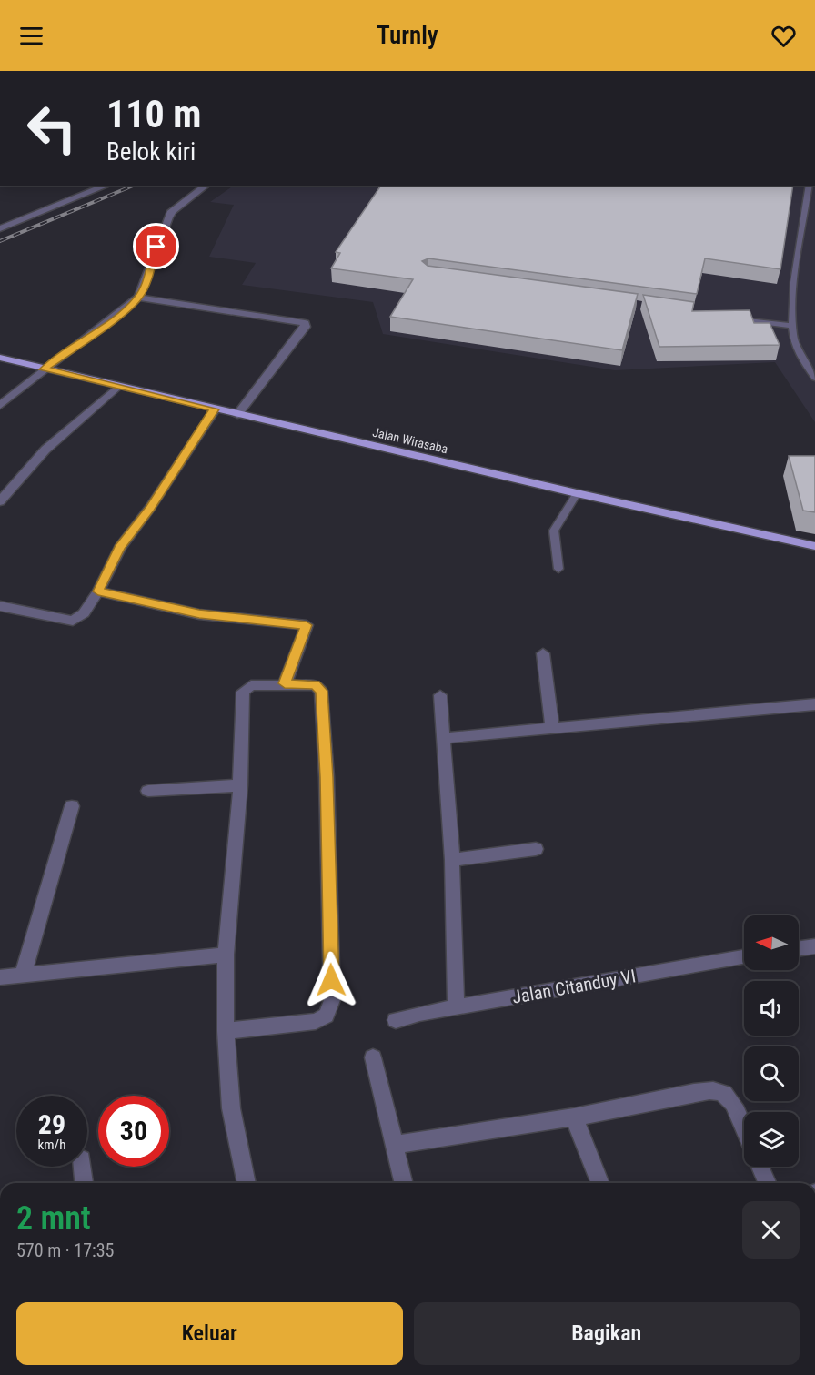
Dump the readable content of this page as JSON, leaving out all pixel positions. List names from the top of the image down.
{
  "streets": {
    "main road": ["Jalan Wirasaba"],
    "street": ["Jalan Citanduy VI"]
  },
  "north": "left",
  "page": {
    "header": "Turnly",
    "turn": ["110 m", "Belok kiri"],
    "speed": "29 km/h",
    "limit": "30",
    "heading": ["2 mnt", "570 m · 17:35"],
    "buttons": ["Keluar", "Bagikan"]
  }
}
